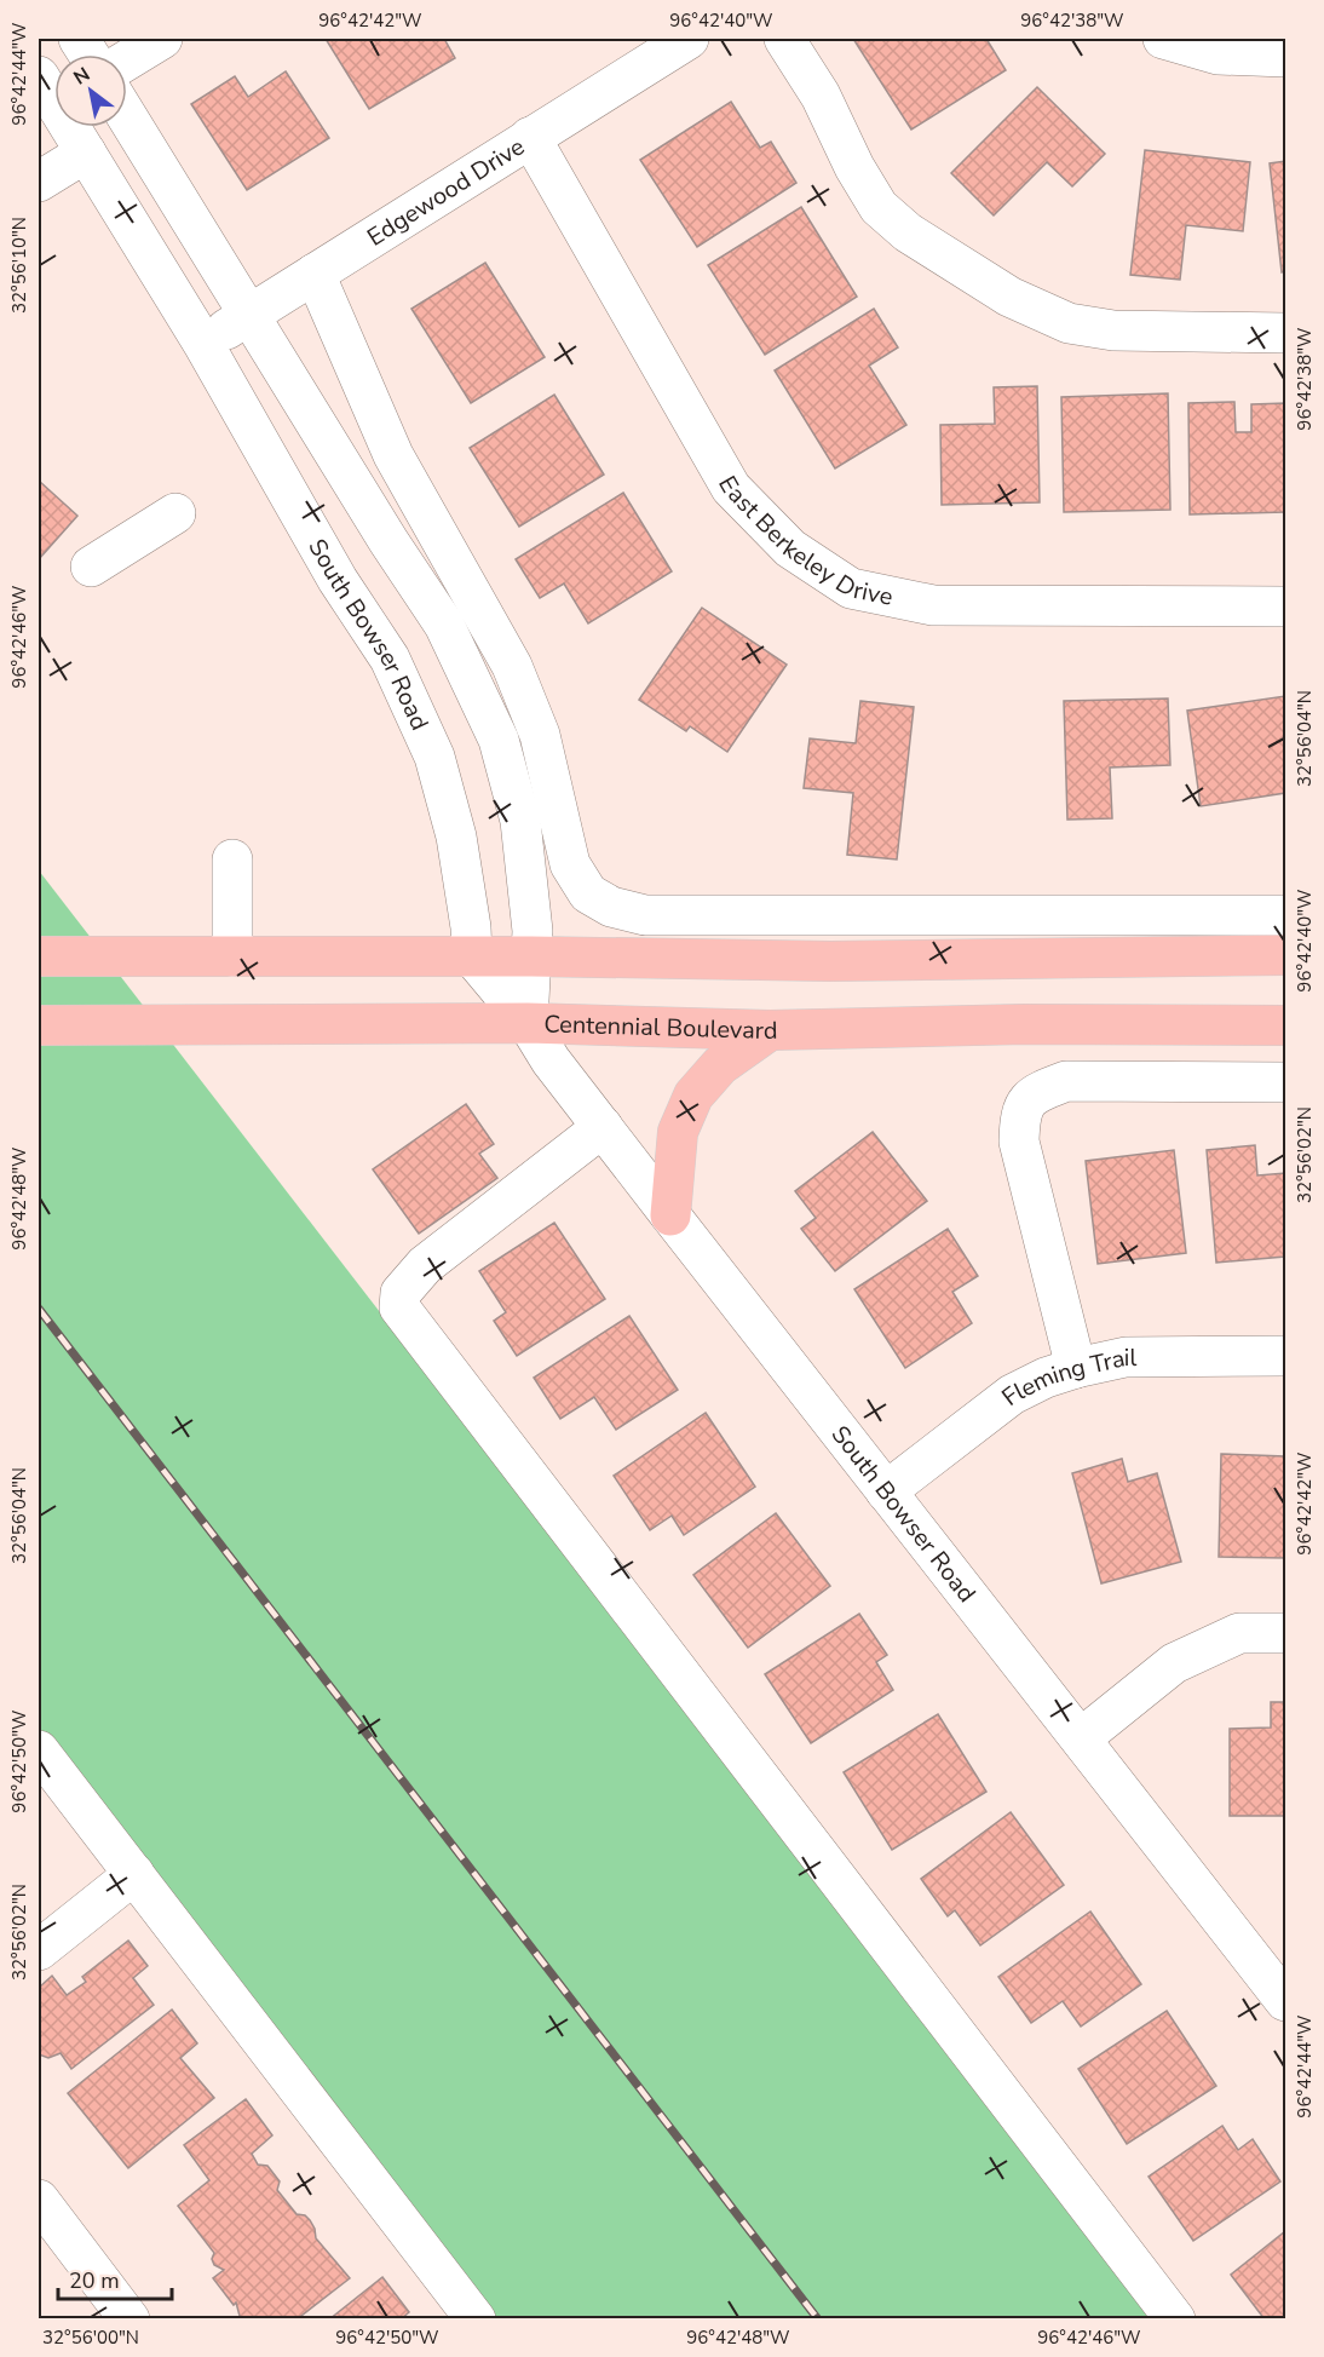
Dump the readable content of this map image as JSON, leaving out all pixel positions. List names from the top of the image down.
{
  "streets": {
    "main road": ["Centennial Boulevard"],
    "street": [
      "Edgewood Drive",
      "East Berkeley Drive",
      "South Bowser Road",
      "Fleming Trail"
    ]
  },
  "crossings": [
    ["Edgewood Drive", "East Berkeley Drive"],
    ["Edgewood Drive", "South Bowser Road"],
    ["South Bowser Road", "Centennial Boulevard"],
    ["South Bowser Road", "Fleming Trail"]
  ],
  "scale_bar": "20 m",
  "north": "top left",
  "coordinates": [
    "96°42'42\"W",
    "96°42'40\"W",
    "96°42'38\"W",
    "96°42'44\"W",
    "32°56'10\"N",
    "96°42'46\"W",
    "32°56'04\"N",
    "32°56'02\"N",
    "96°42'48\"W",
    "96°42'50\"W",
    "32°56'00\"N"
  ]
}
